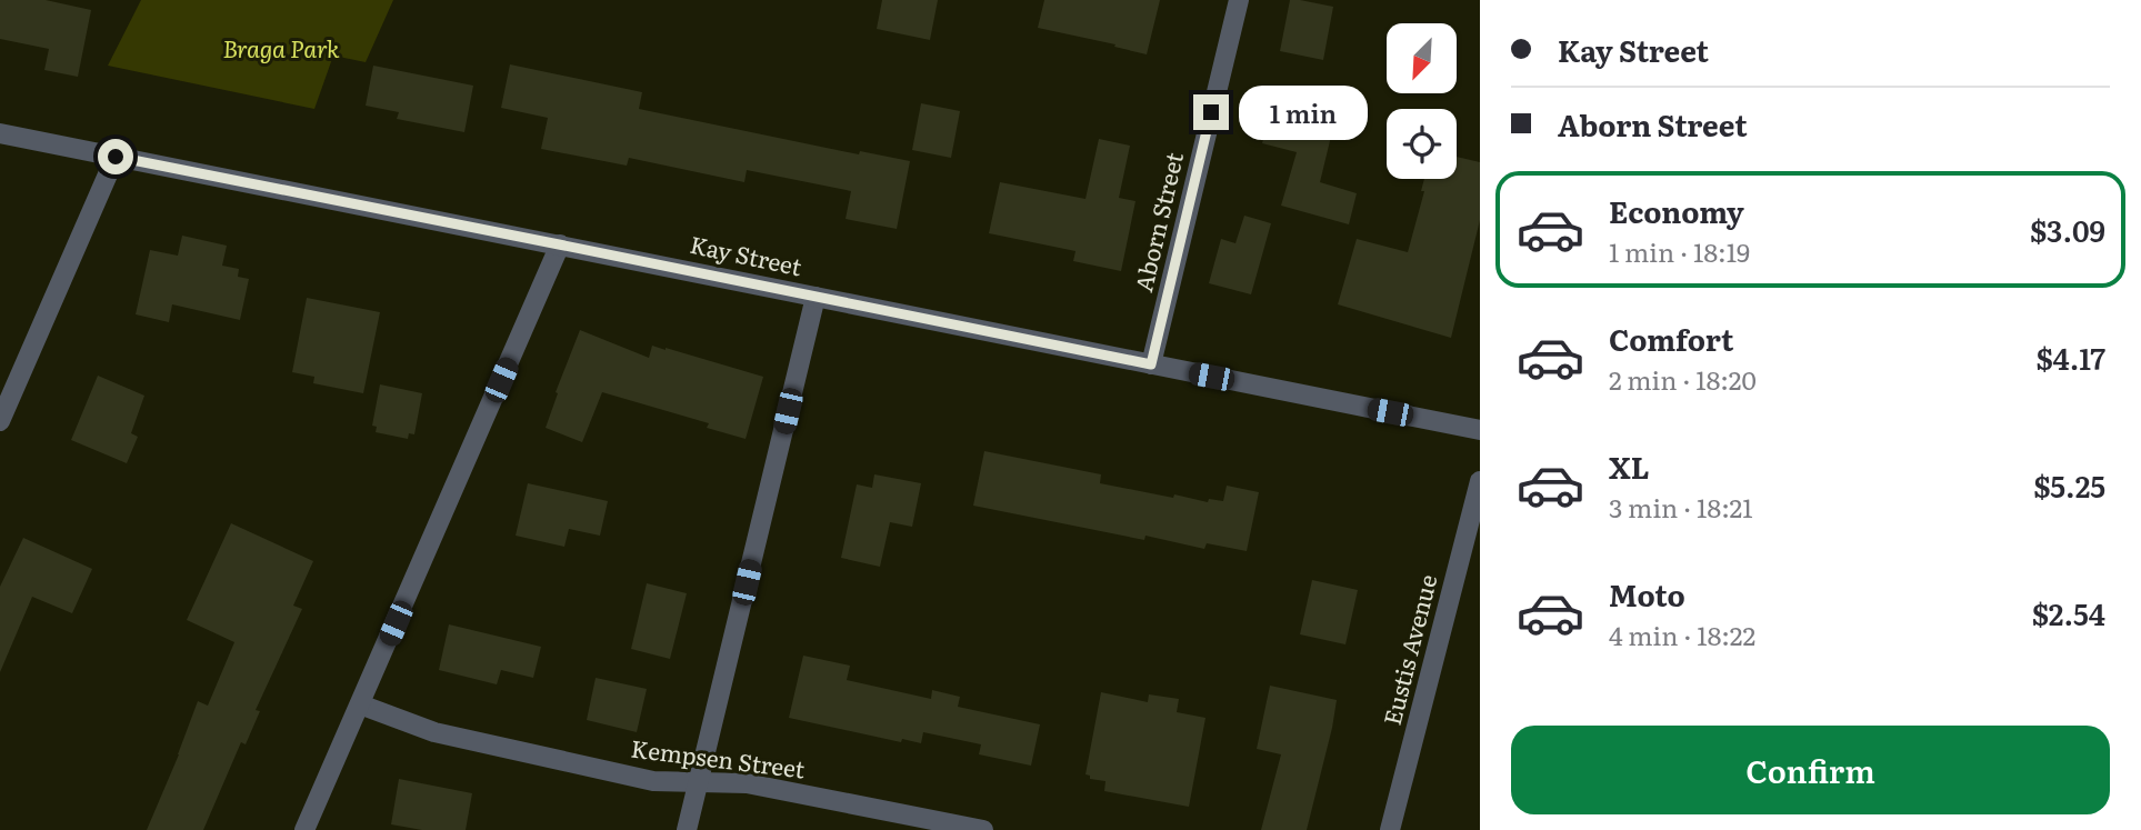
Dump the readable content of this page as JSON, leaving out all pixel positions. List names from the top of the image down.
{
  "streets": {
    "street": [
      "Aborn Street",
      "Kay Street",
      "Eustis Avenue",
      "Kempsen Street"
    ]
  },
  "crossings": [
    ["Aborn Street", "Kay Street"]
  ],
  "parks": ["Braga Park"],
  "north": "bottom left",
  "page": {
    "banner": ["Kay Street", "Aborn Street"],
    "bubble": "1 min",
    "list": [
      {
        "name": "Economy",
        "note": "1 min · 18:19",
        "value": "$3.09"
      },
      {
        "name": "Comfort",
        "note": "2 min · 18:20",
        "value": "$4.17"
      },
      {
        "name": "XL",
        "note": "3 min · 18:21",
        "value": "$5.25"
      },
      {
        "name": "Moto",
        "note": "4 min · 18:22",
        "value": "$2.54"
      }
    ],
    "buttons": "Confirm"
  }
}
